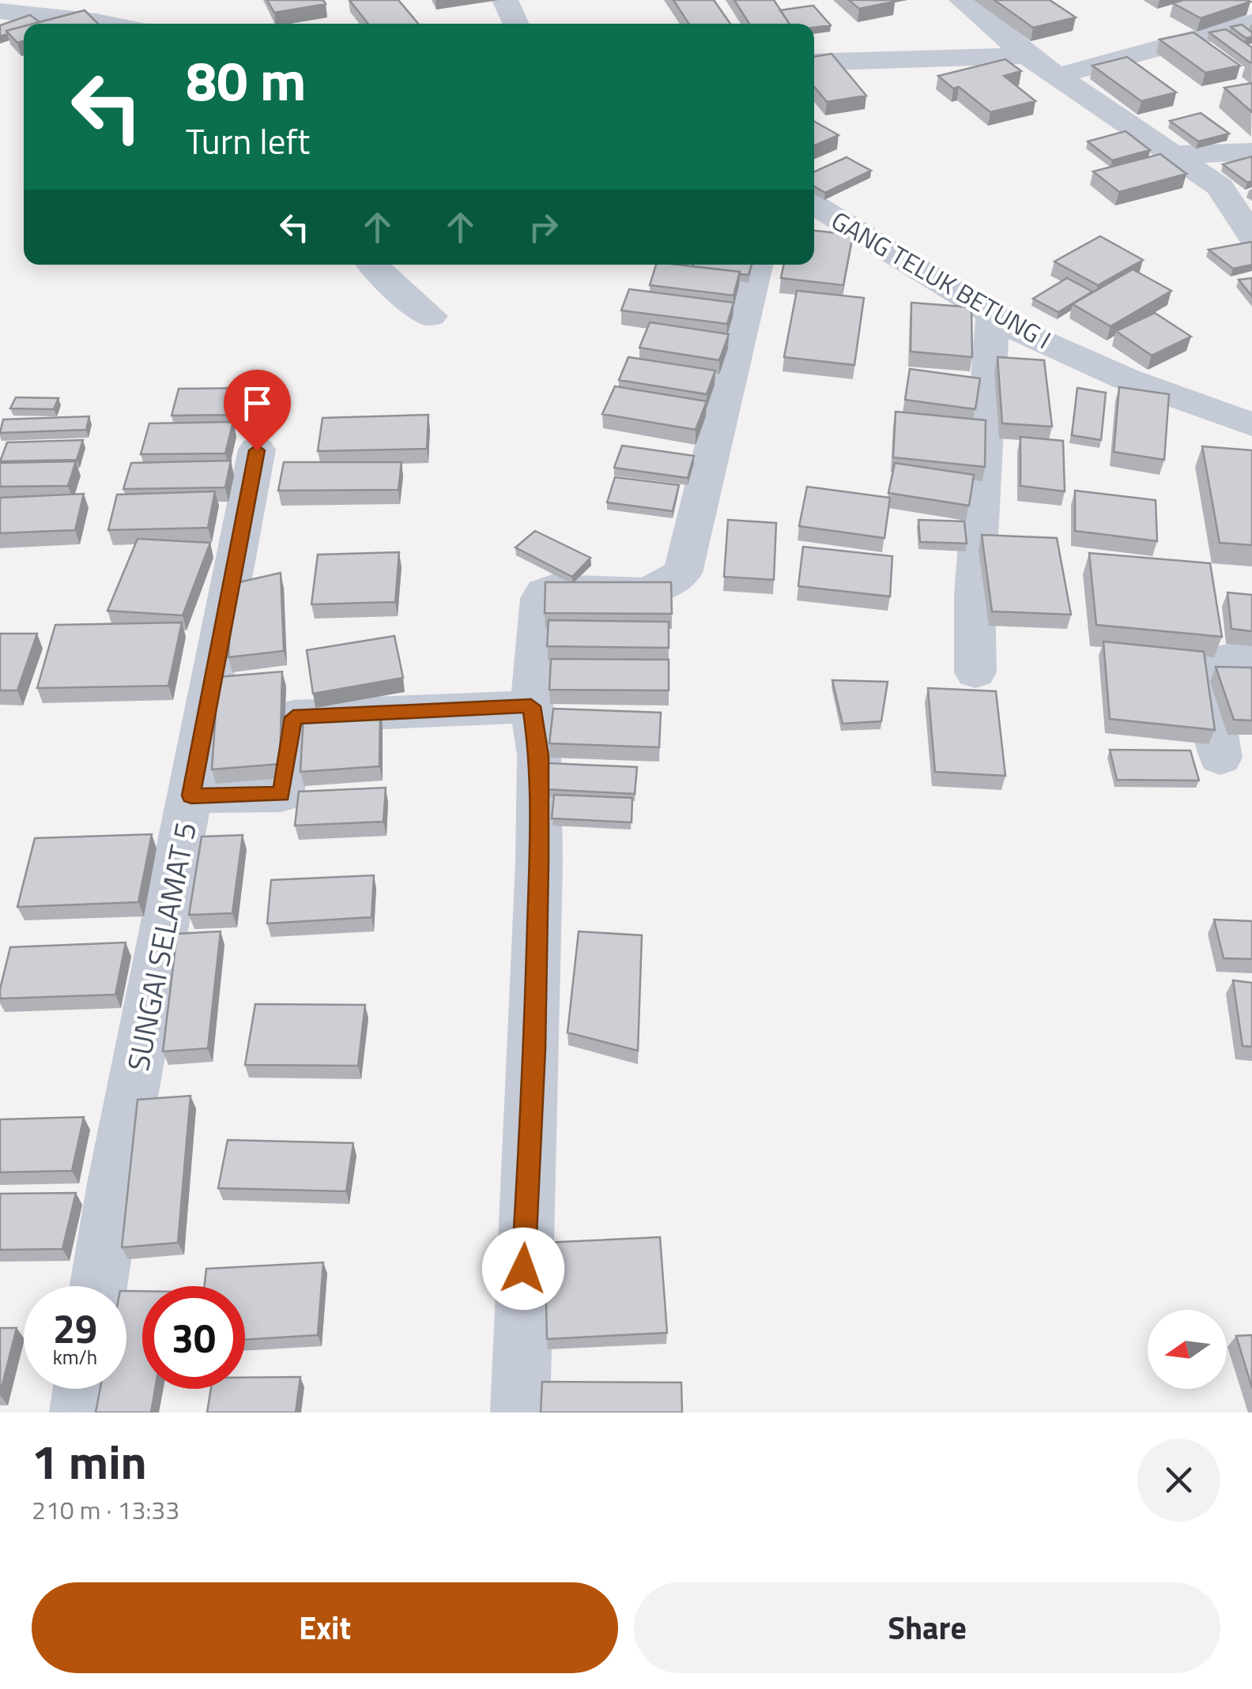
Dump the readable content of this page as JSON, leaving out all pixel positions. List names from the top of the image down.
{
  "streets": {
    "street": ["GANG TELUK BETUNG I", "SUNGAI SELAMAT 5"]
  },
  "north": "left",
  "page": {
    "turn": ["80 m", "Turn left"],
    "speed": "29 km/h",
    "limit": "30",
    "heading": ["1 min", "210 m · 13:33"],
    "buttons": ["Exit", "Share"]
  }
}
